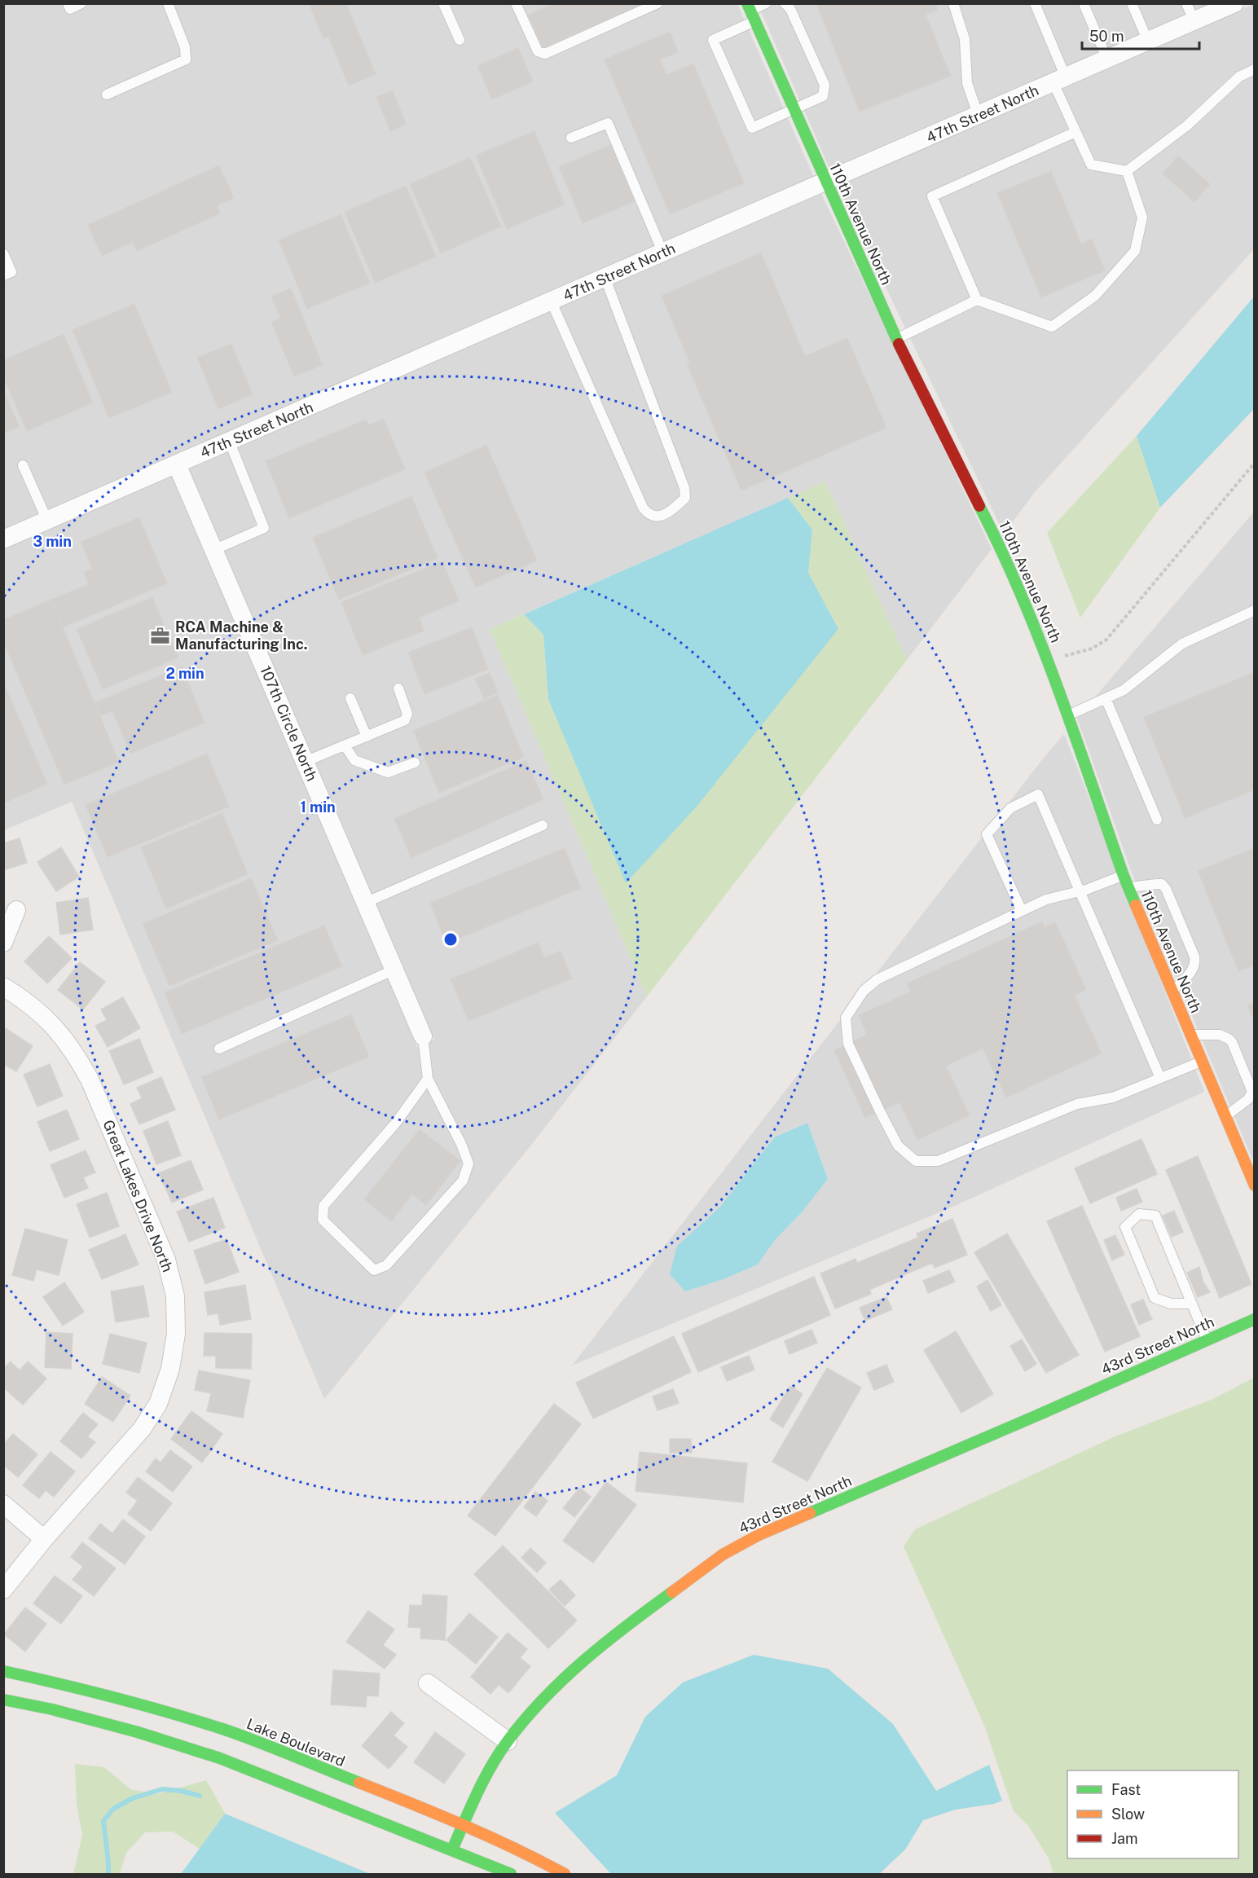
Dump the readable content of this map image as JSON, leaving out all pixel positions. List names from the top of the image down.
{
  "streets": {
    "street": [
      "47th Street North",
      "110th Avenue North",
      "107th Circle North",
      "Great Lakes Drive North",
      "43rd Street North",
      "Lake Boulevard"
    ]
  },
  "crossings": [
    ["47th Street North", "110th Avenue North"],
    ["47th Street North", "107th Circle North"],
    ["43rd Street North", "Lake Boulevard"]
  ],
  "places": {
    "office": ["RCA Machine & Manufacturing Inc."]
  },
  "legend": ["Fast", "Slow", "Jam"],
  "scale_bar": "50 m",
  "rings": ["3 min", "2 min", "1 min"]
}
